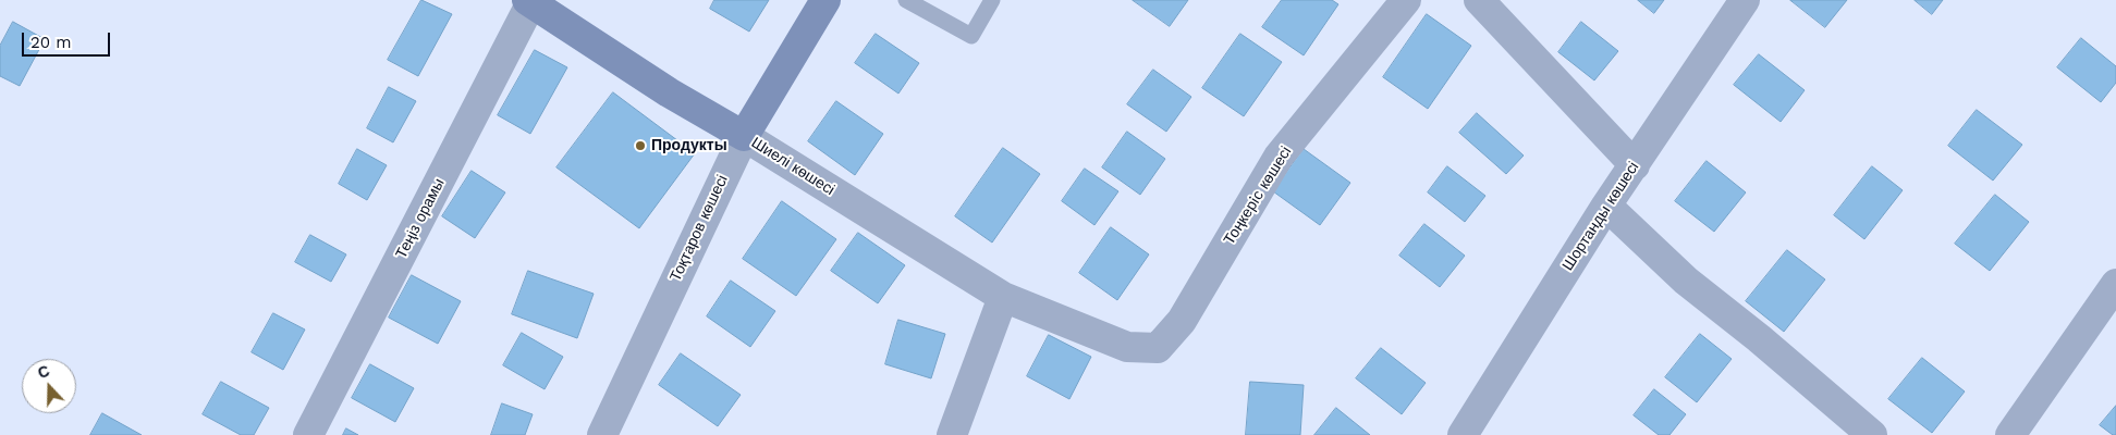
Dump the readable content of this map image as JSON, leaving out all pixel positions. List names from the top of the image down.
{
  "streets": {
    "street": [
      "Шиелі көшесі",
      "Тоңкерiс көшесі",
      "Шортанды көшесі",
      "Теңіз орамы",
      "Тоқтаров көшесі"
    ]
  },
  "crossings": [
    ["Шиелі көшесі", "Тоңкерiс көшесі"],
    ["Шиелі көшесі", "Теңіз орамы"],
    ["Шиелі көшесі", "Тоқтаров көшесі"]
  ],
  "places": ["Продукты"],
  "scale_bar": "20 m",
  "north": "top"
}
